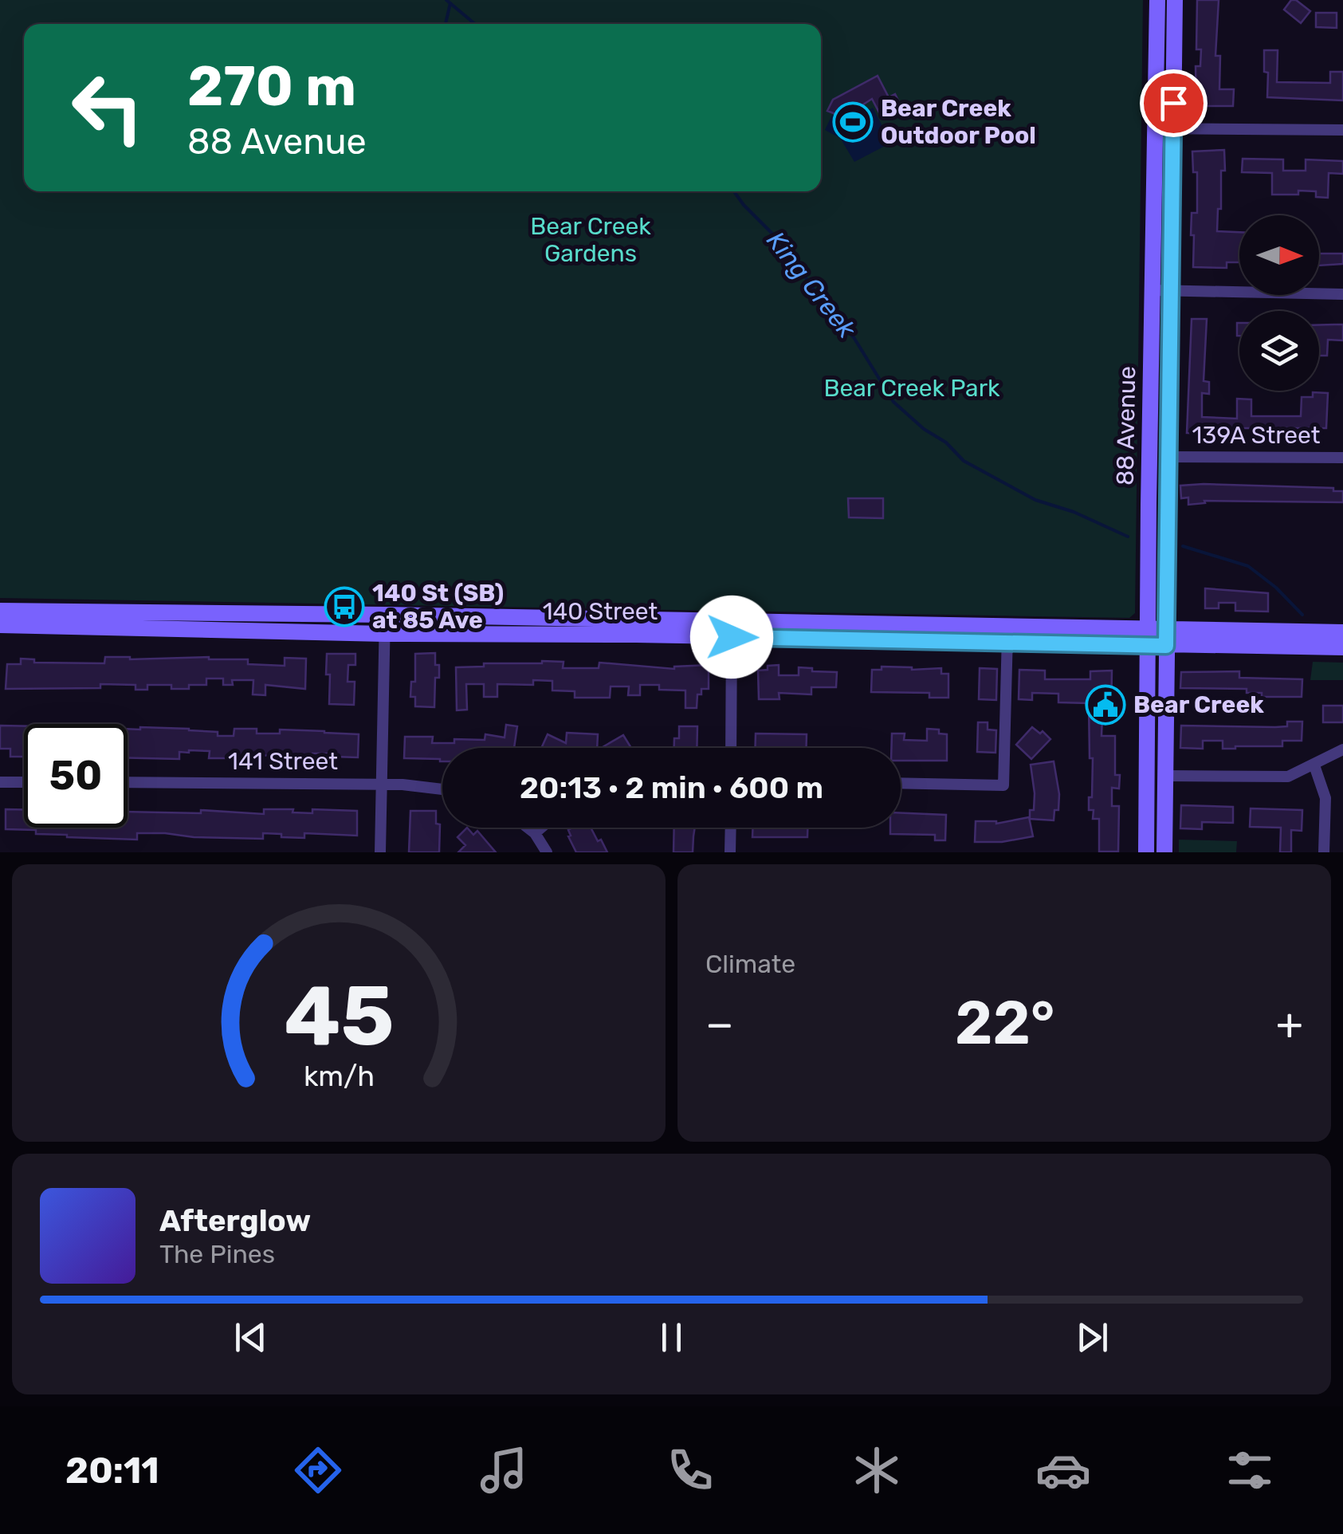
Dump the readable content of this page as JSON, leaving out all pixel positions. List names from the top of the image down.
{
  "streets": {
    "main road": ["88 Avenue", "140 Street"],
    "street": ["139A Street", "141 Street"]
  },
  "crossings": [
    ["88 Avenue", "139A Street"],
    ["88 Avenue", "140 Street"]
  ],
  "water": ["King Creek"],
  "parks": ["Bear Creek Gardens", "Bear Creek Park"],
  "places": {
    "sports": ["Bear Creek Outdoor Pool"],
    "bus stop": ["140 St (SB) at 85 Ave"],
    "public building": ["Bear Creek"]
  },
  "north": "right",
  "page": {
    "turn": ["270 m", "88 Avenue"],
    "limit": "50",
    "trip": "20:13 · 2 min · 600 m",
    "tile": "Climate",
    "heat": ["−", "22°", "+"],
    "song": ["Afterglow", "The Pines"],
    "tabs": "20:11",
    "gauge": ["45", "km/h"]
  }
}
